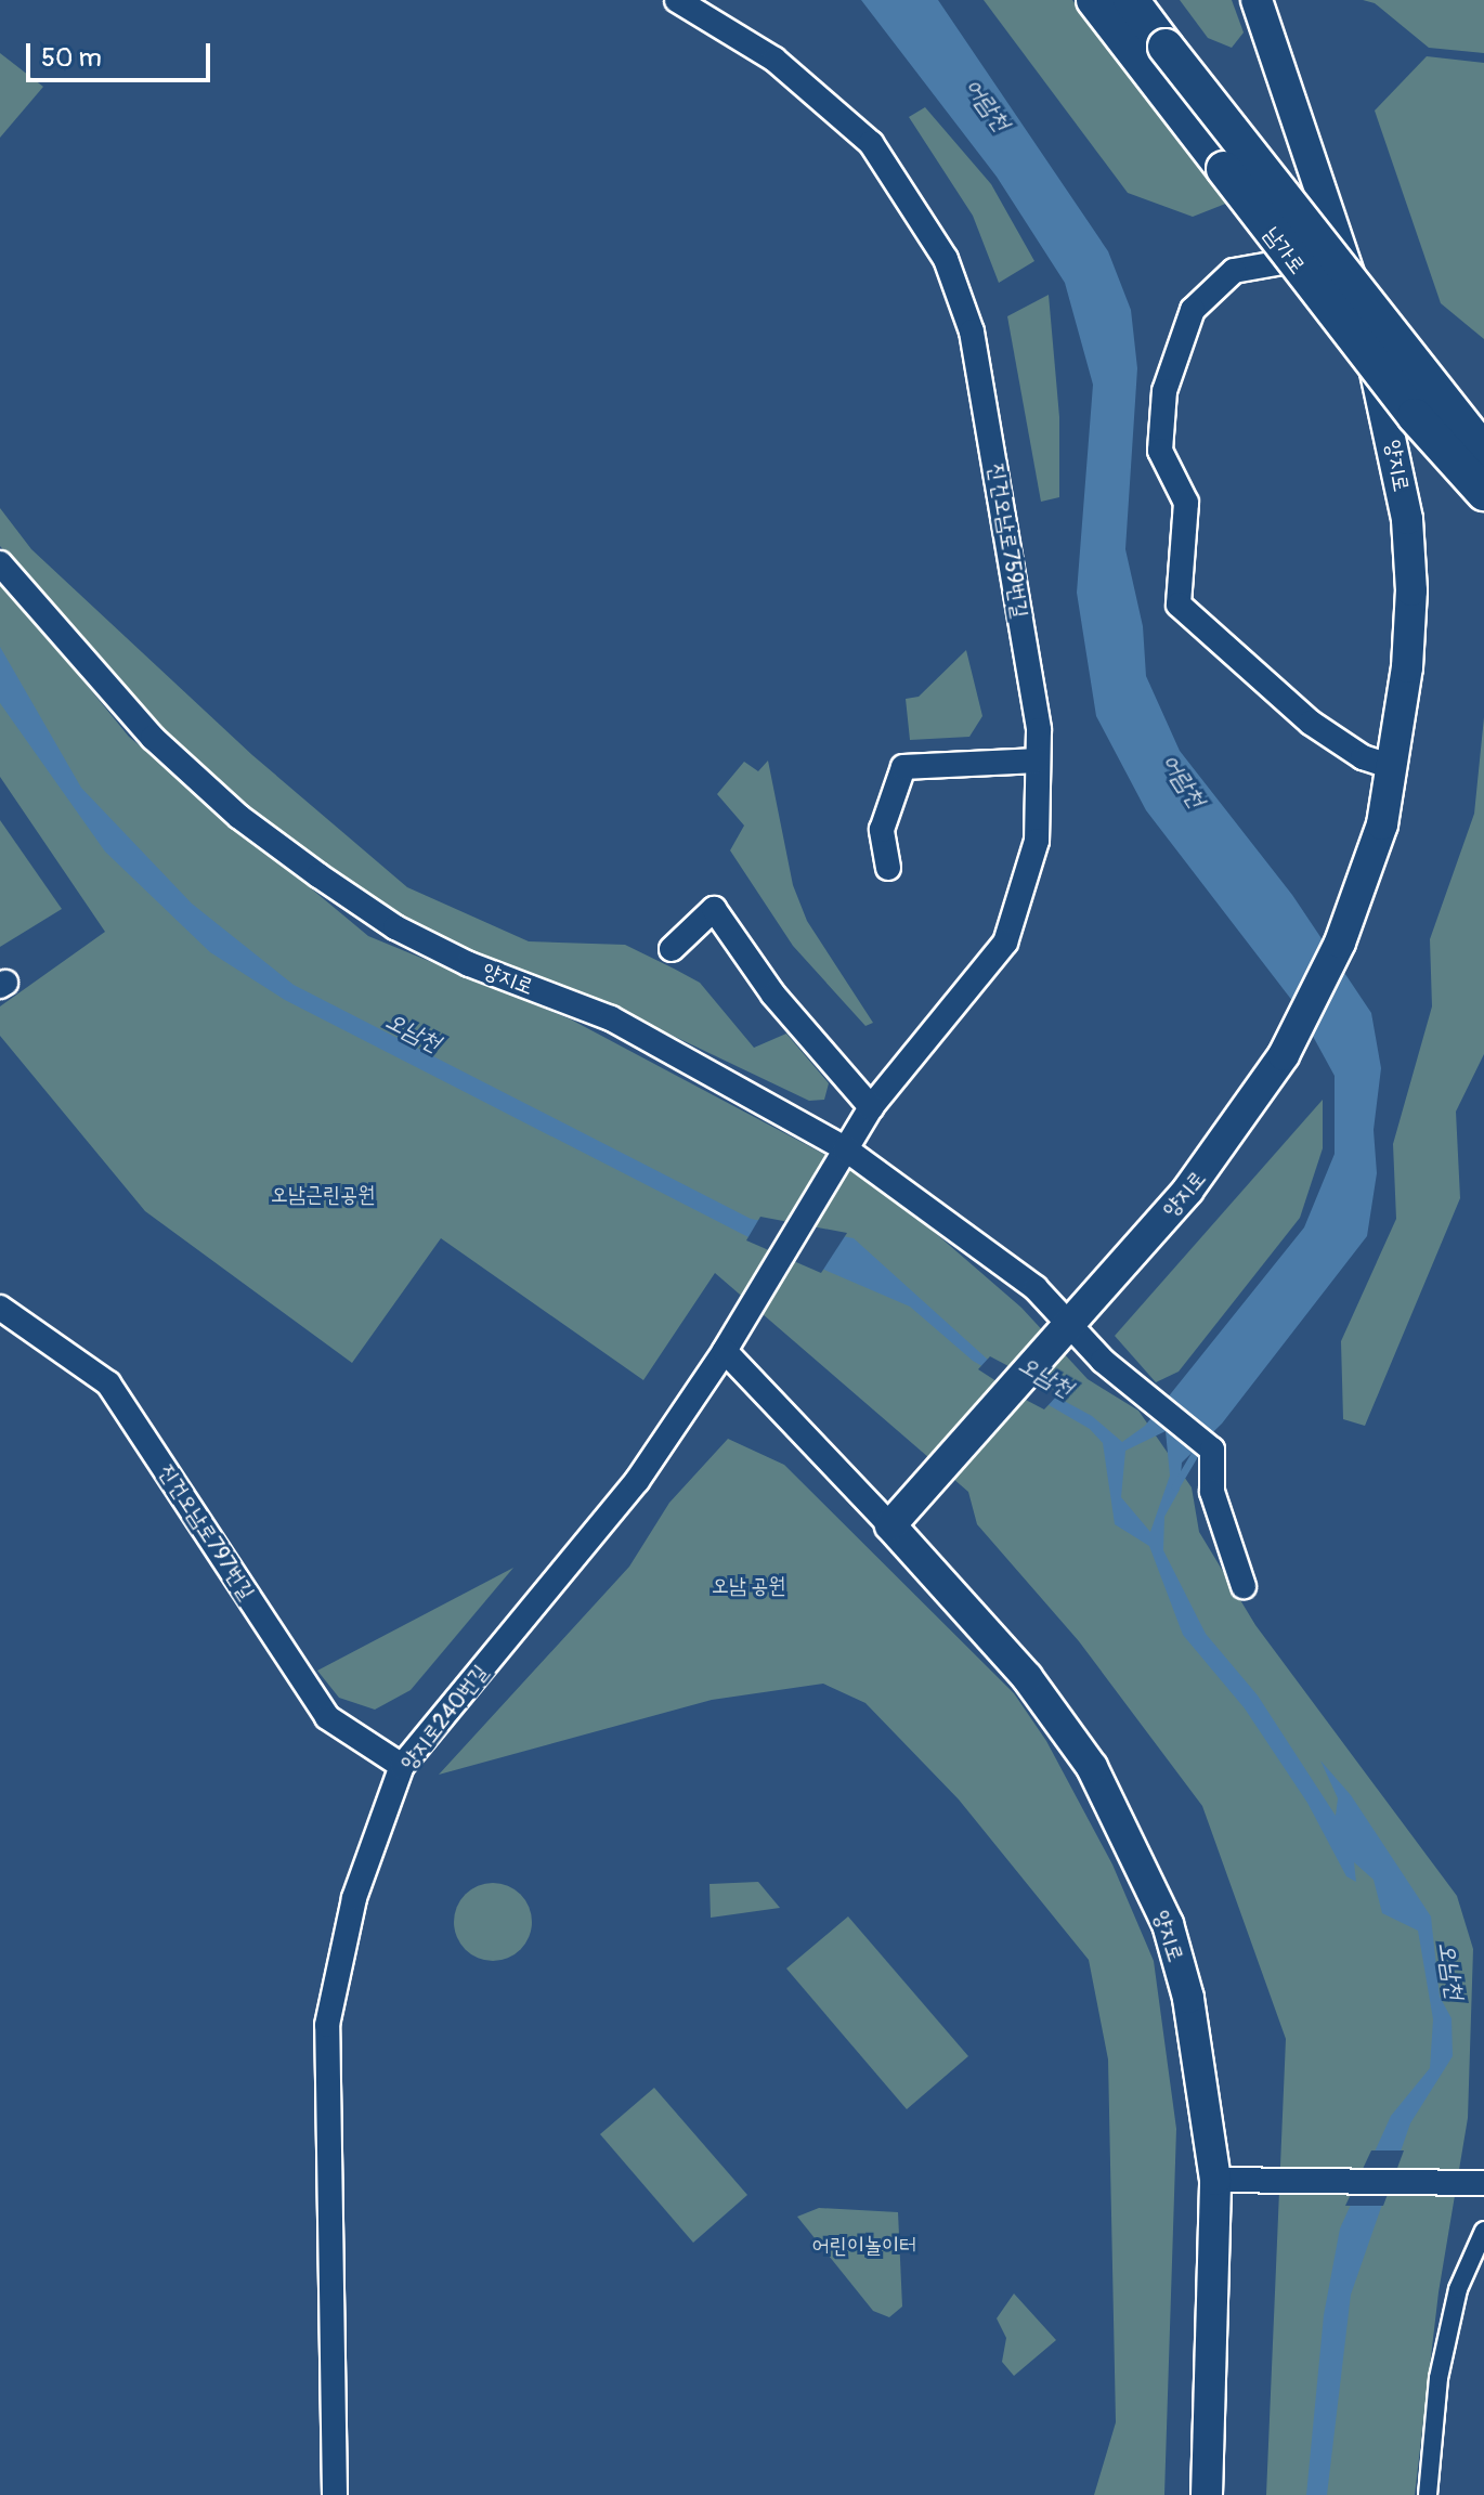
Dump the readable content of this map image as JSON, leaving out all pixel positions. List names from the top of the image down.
{
  "streets": {
    "main road": ["남가로"],
    "street": [
      "양지로",
      "진건오남로759번길",
      "진건오남로797번길",
      "양지로240번길"
    ]
  },
  "crossings": [
    ["양지로", "진건오남로759번길"],
    ["진건오남로759번길", "양지로240번길"],
    ["진건오남로797번길", "양지로240번길"]
  ],
  "water": ["어람천", "오남천"],
  "parks": ["오남근린공원", "오남 공원", "어린이놀이터"],
  "scale_bar": "50 m"
}
